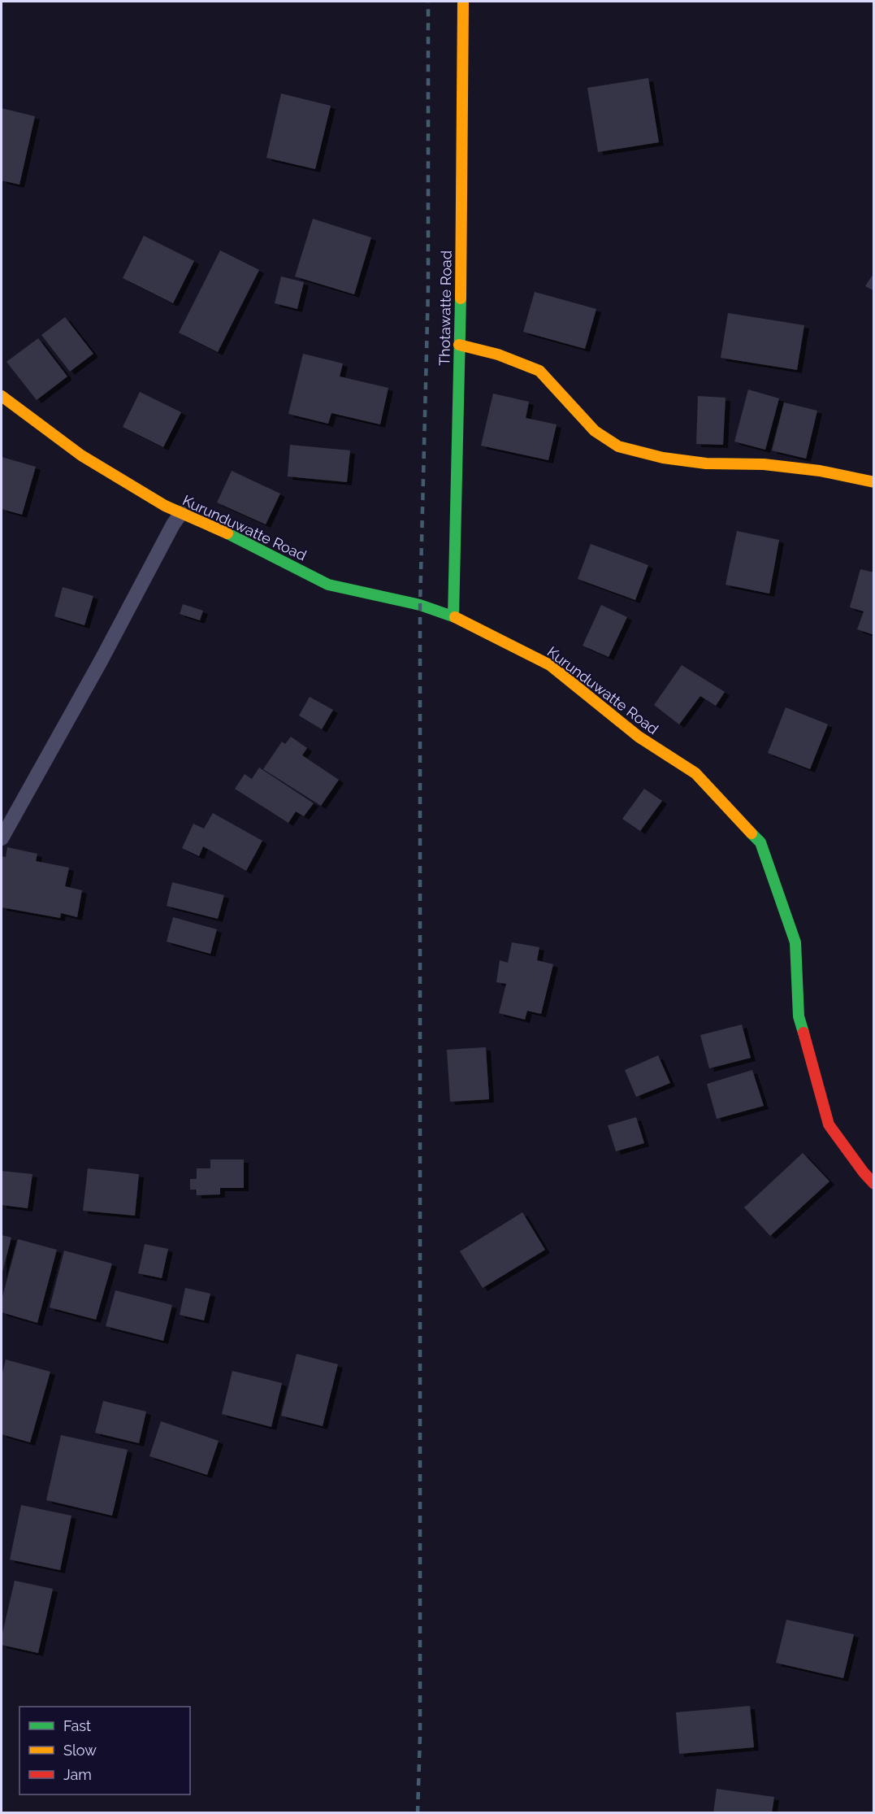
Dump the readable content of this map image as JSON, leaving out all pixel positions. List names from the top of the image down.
{
  "streets": {
    "street": ["Thotawatte Road", "Kurunduwatte Road"]
  },
  "crossings": [
    ["Thotawatte Road", "Kurunduwatte Road"]
  ],
  "legend": ["Fast", "Slow", "Jam"]
}
